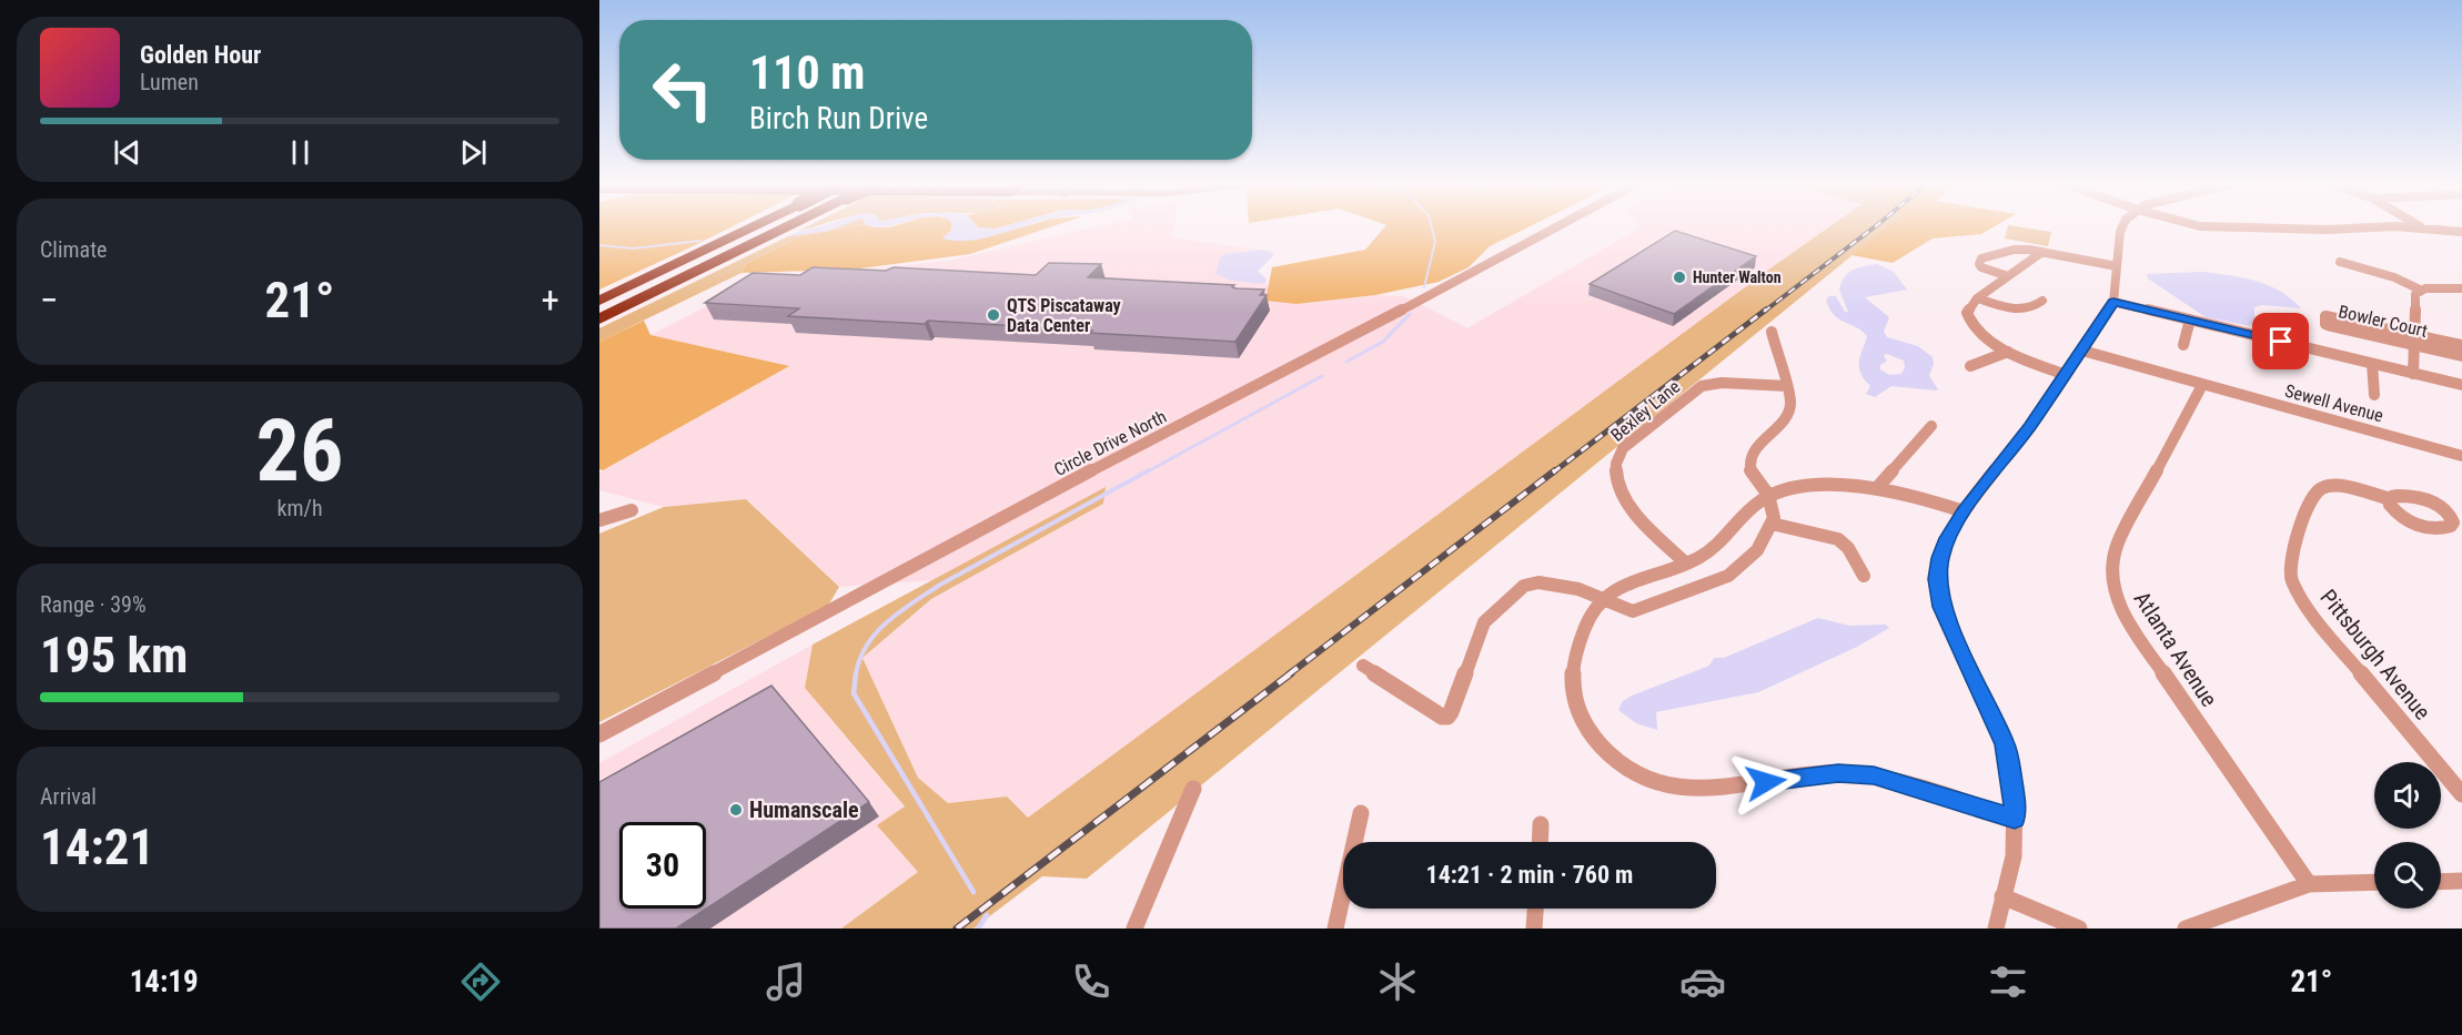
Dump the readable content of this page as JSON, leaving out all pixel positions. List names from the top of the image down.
{
  "streets": {
    "street": [
      "Bowler Court",
      "Sewell Avenue",
      "Bexley Lane",
      "Circle Drive North",
      "Atlanta Avenue",
      "Pittsburgh Avenue"
    ]
  },
  "crossings": [
    ["Sewell Avenue", "Atlanta Avenue"]
  ],
  "places": ["Hunter Walton", "QTS Piscataway Data Center", "Humanscale"],
  "page": {
    "turn": ["110 m", "Birch Run Drive"],
    "song": ["Golden Hour", "Lumen"],
    "tile": [
      "Climate",
      ["26", "km/h"],
      ["Range · 39%", "195 km"],
      ["Arrival", "14:21"]
    ],
    "heat": ["−", "21°", "+"],
    "limit": "30",
    "trip": "14:21 · 2 min · 760 m",
    "tabs": ["14:19", "21°"]
  }
}
